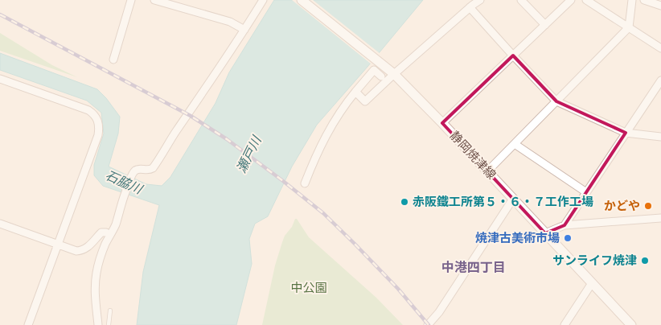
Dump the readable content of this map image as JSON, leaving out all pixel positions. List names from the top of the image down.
{
  "streets": {
    "main road": ["静岡焼津線"]
  },
  "districts": ["中港四丁目"],
  "water": ["瀬戸川", "石脇川"],
  "parks": ["中公園"],
  "places": [
    "赤阪鐵工所第５・６・７工作工場",
    "かどや",
    "焼津古美術市場",
    "サンライフ焼津"
  ]
}
